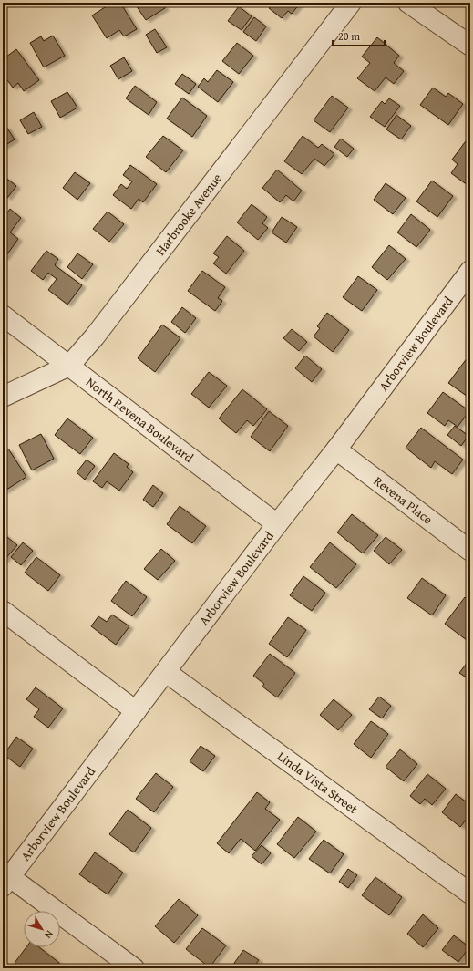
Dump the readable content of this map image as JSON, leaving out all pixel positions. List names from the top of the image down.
{
  "streets": {
    "street": [
      "Harbrooke Avenue",
      "Arborview Boulevard",
      "North Revena Boulevard",
      "Revena Place",
      "Linda Vista Street"
    ]
  },
  "crossings": [
    ["Harbrooke Avenue", "North Revena Boulevard"],
    ["Arborview Boulevard", "North Revena Boulevard"],
    ["Arborview Boulevard", "Revena Place"],
    ["Arborview Boulevard", "Linda Vista Street"]
  ],
  "scale_bar": "20 m",
  "north": "bottom right"
}
